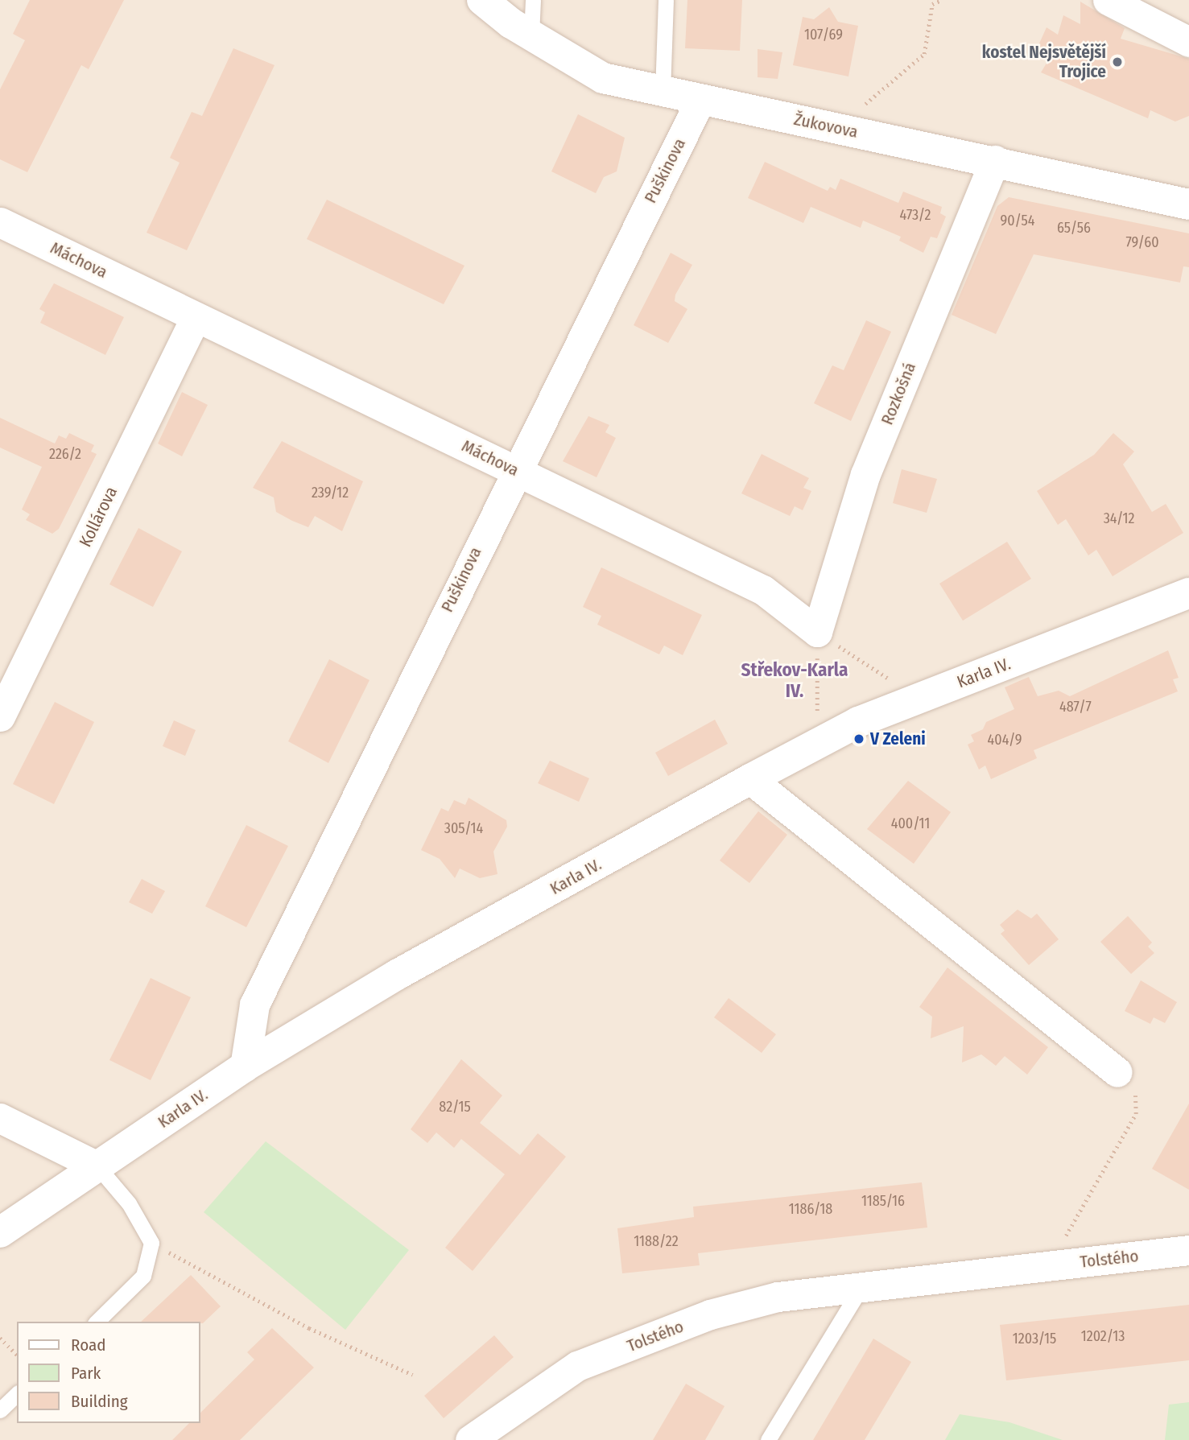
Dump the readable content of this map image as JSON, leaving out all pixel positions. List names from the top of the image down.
{
  "streets": {
    "street": [
      "Žukovova",
      "Puškinova",
      "Máchova",
      "Rozkošná",
      "Kollárova",
      "Karla IV.",
      "Tolstého"
    ]
  },
  "crossings": [
    ["Žukovova", "Puškinova"],
    ["Žukovova", "Rozkošná"],
    ["Puškinova", "Máchova"],
    ["Puškinova", "Karla IV."],
    ["Máchova", "Rozkošná"],
    ["Máchova", "Kollárova"]
  ],
  "districts": ["Střekov-Karla IV."],
  "places": ["kostel Nejsvětější Trojice", "V Zeleni"],
  "house_numbers": [
    "107/69",
    "473/2",
    "90/54",
    "65/56",
    "79/60",
    "226/2",
    "239/12",
    "34/12",
    "487/7",
    "404/9",
    "400/11",
    "305/14",
    "82/15",
    "1185/16",
    "1186/18",
    "1188/22",
    "1202/13",
    "1203/15"
  ],
  "legend": ["Road", "Park", "Building"]
}
